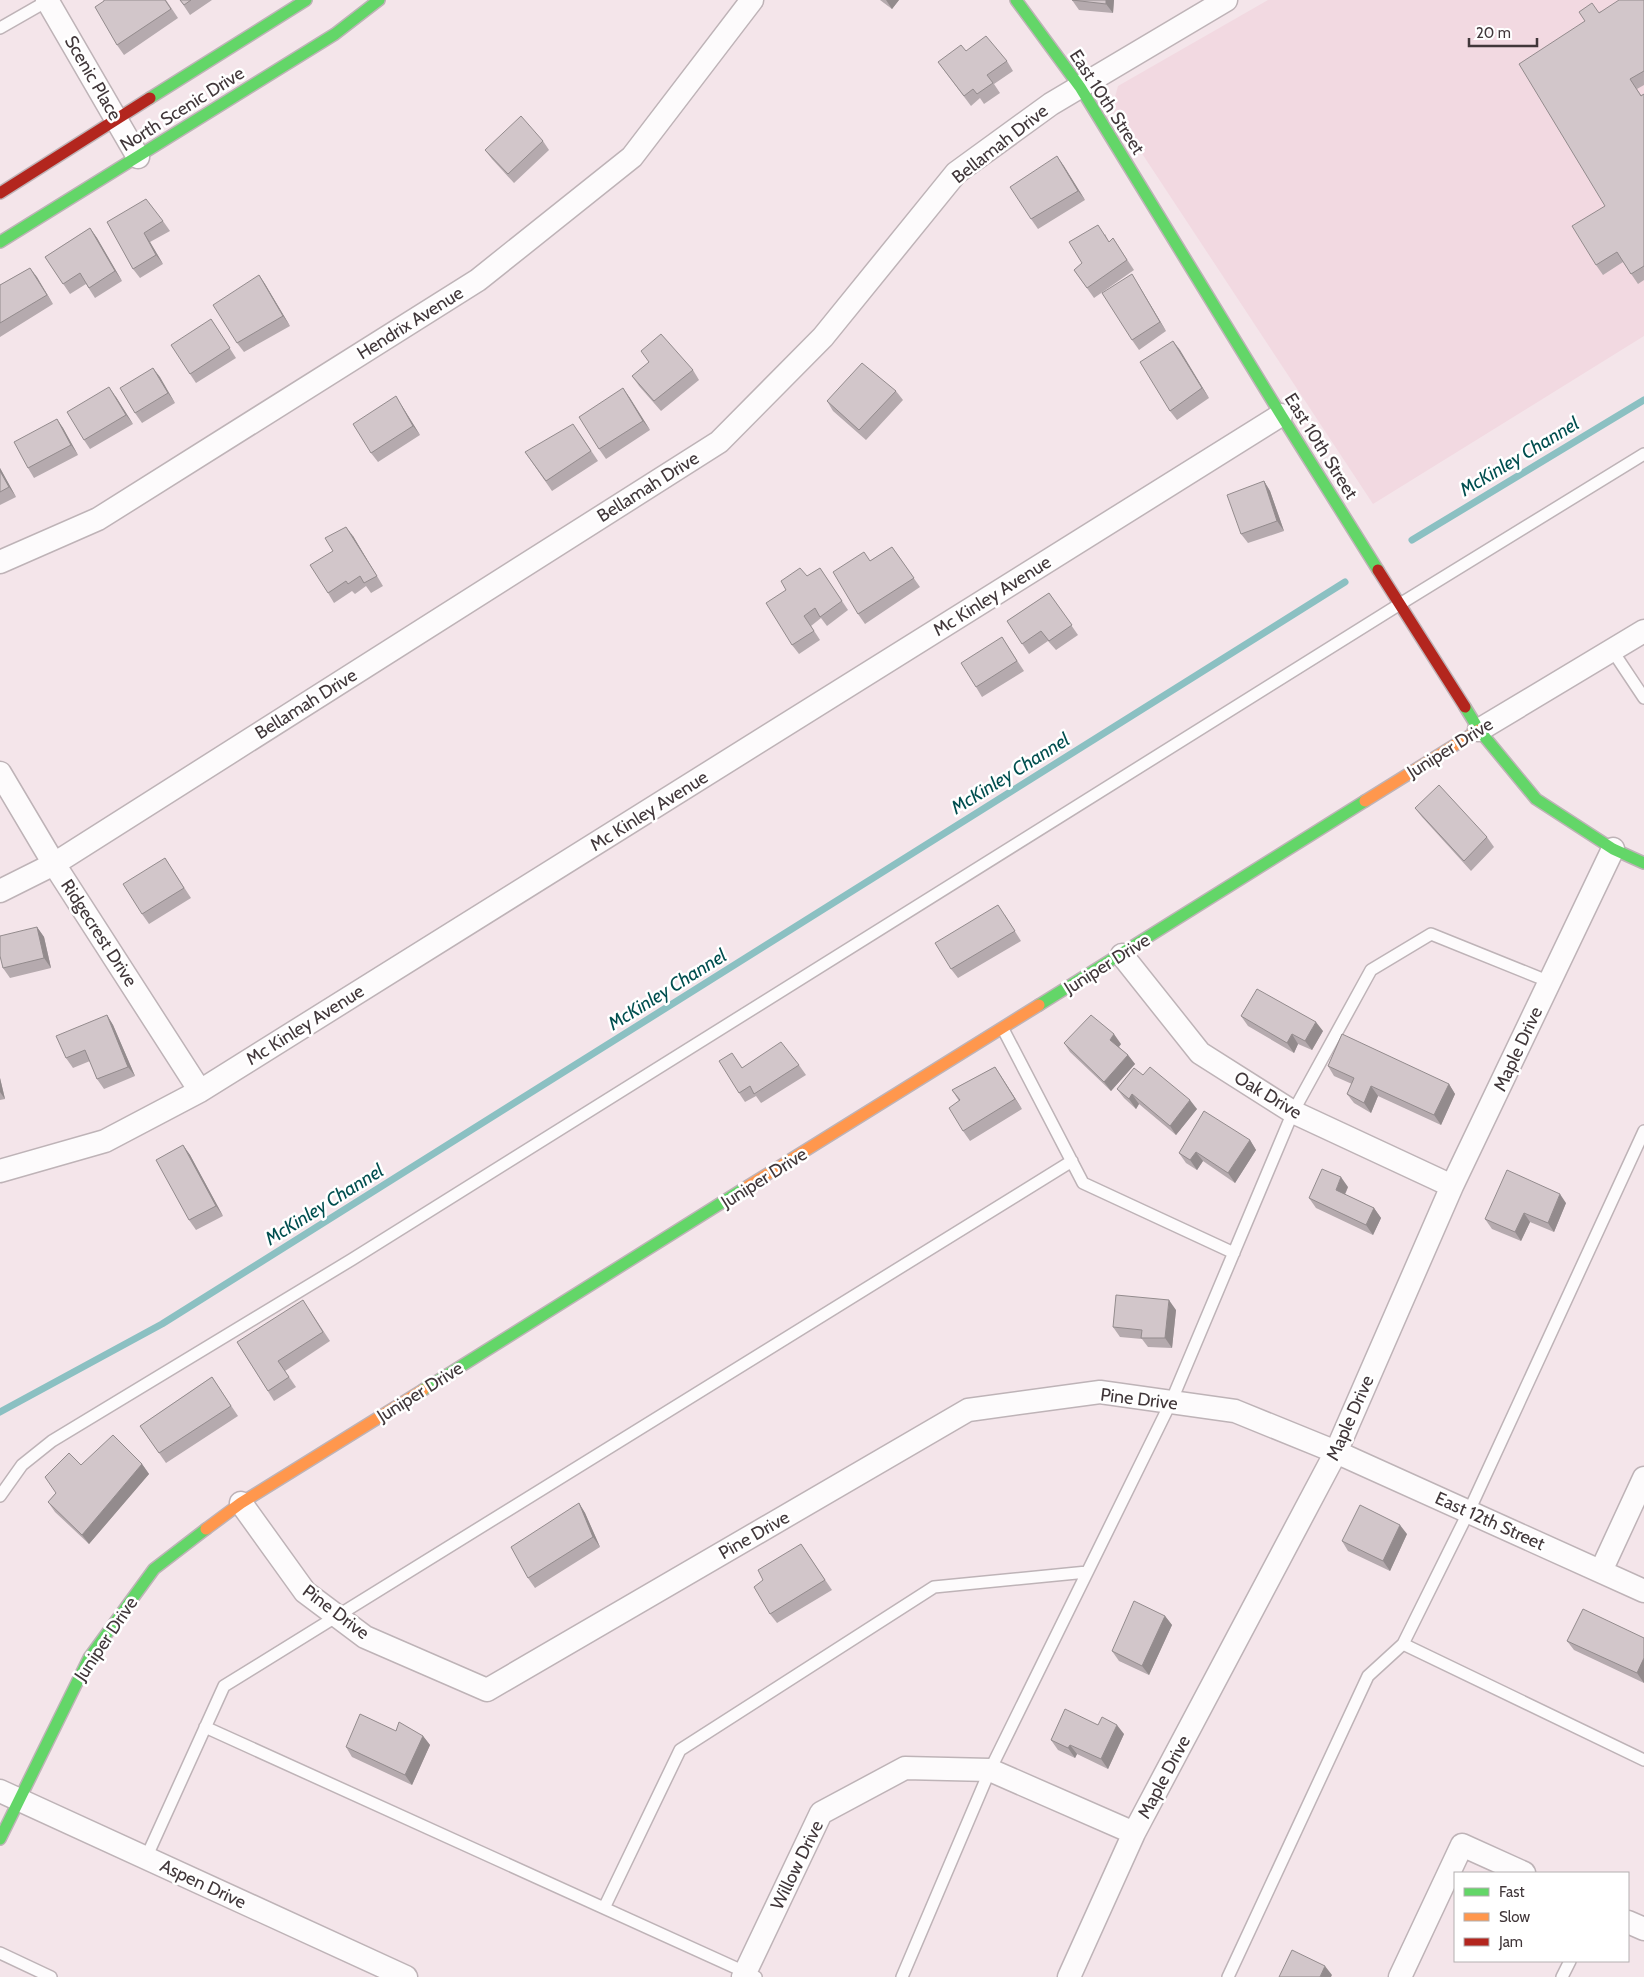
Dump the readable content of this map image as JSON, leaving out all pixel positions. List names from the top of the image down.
{
  "streets": {
    "main road": ["East 10th Street", "North Scenic Drive", "Juniper Drive"],
    "street": [
      "Scenic Place",
      "Bellamah Drive",
      "Hendrix Avenue",
      "Mc Kinley Avenue",
      "Ridgecrest Drive",
      "Maple Drive",
      "Oak Drive",
      "Pine Drive",
      "East 12th Street",
      "Willow Drive",
      "Aspen Drive"
    ]
  },
  "crossings": [
    ["Scenic Place", "North Scenic Drive"],
    ["East 10th Street", "Bellamah Drive"],
    ["East 10th Street", "Mc Kinley Avenue"],
    ["East 10th Street", "Juniper Drive"],
    ["East 10th Street", "Maple Drive"],
    ["Bellamah Drive", "Ridgecrest Drive"],
    ["Mc Kinley Avenue", "Ridgecrest Drive"],
    ["Juniper Drive", "Oak Drive"],
    ["Juniper Drive", "Pine Drive"],
    ["Juniper Drive", "Aspen Drive"],
    ["Maple Drive", "Oak Drive"],
    ["Maple Drive", "Pine Drive"],
    ["Maple Drive", "East 12th Street"],
    ["Maple Drive", "Willow Drive"],
    ["Pine Drive", "East 12th Street"]
  ],
  "water": ["McKinley Channel"],
  "legend": ["Fast", "Slow", "Jam"],
  "scale_bar": "20 m"
}
